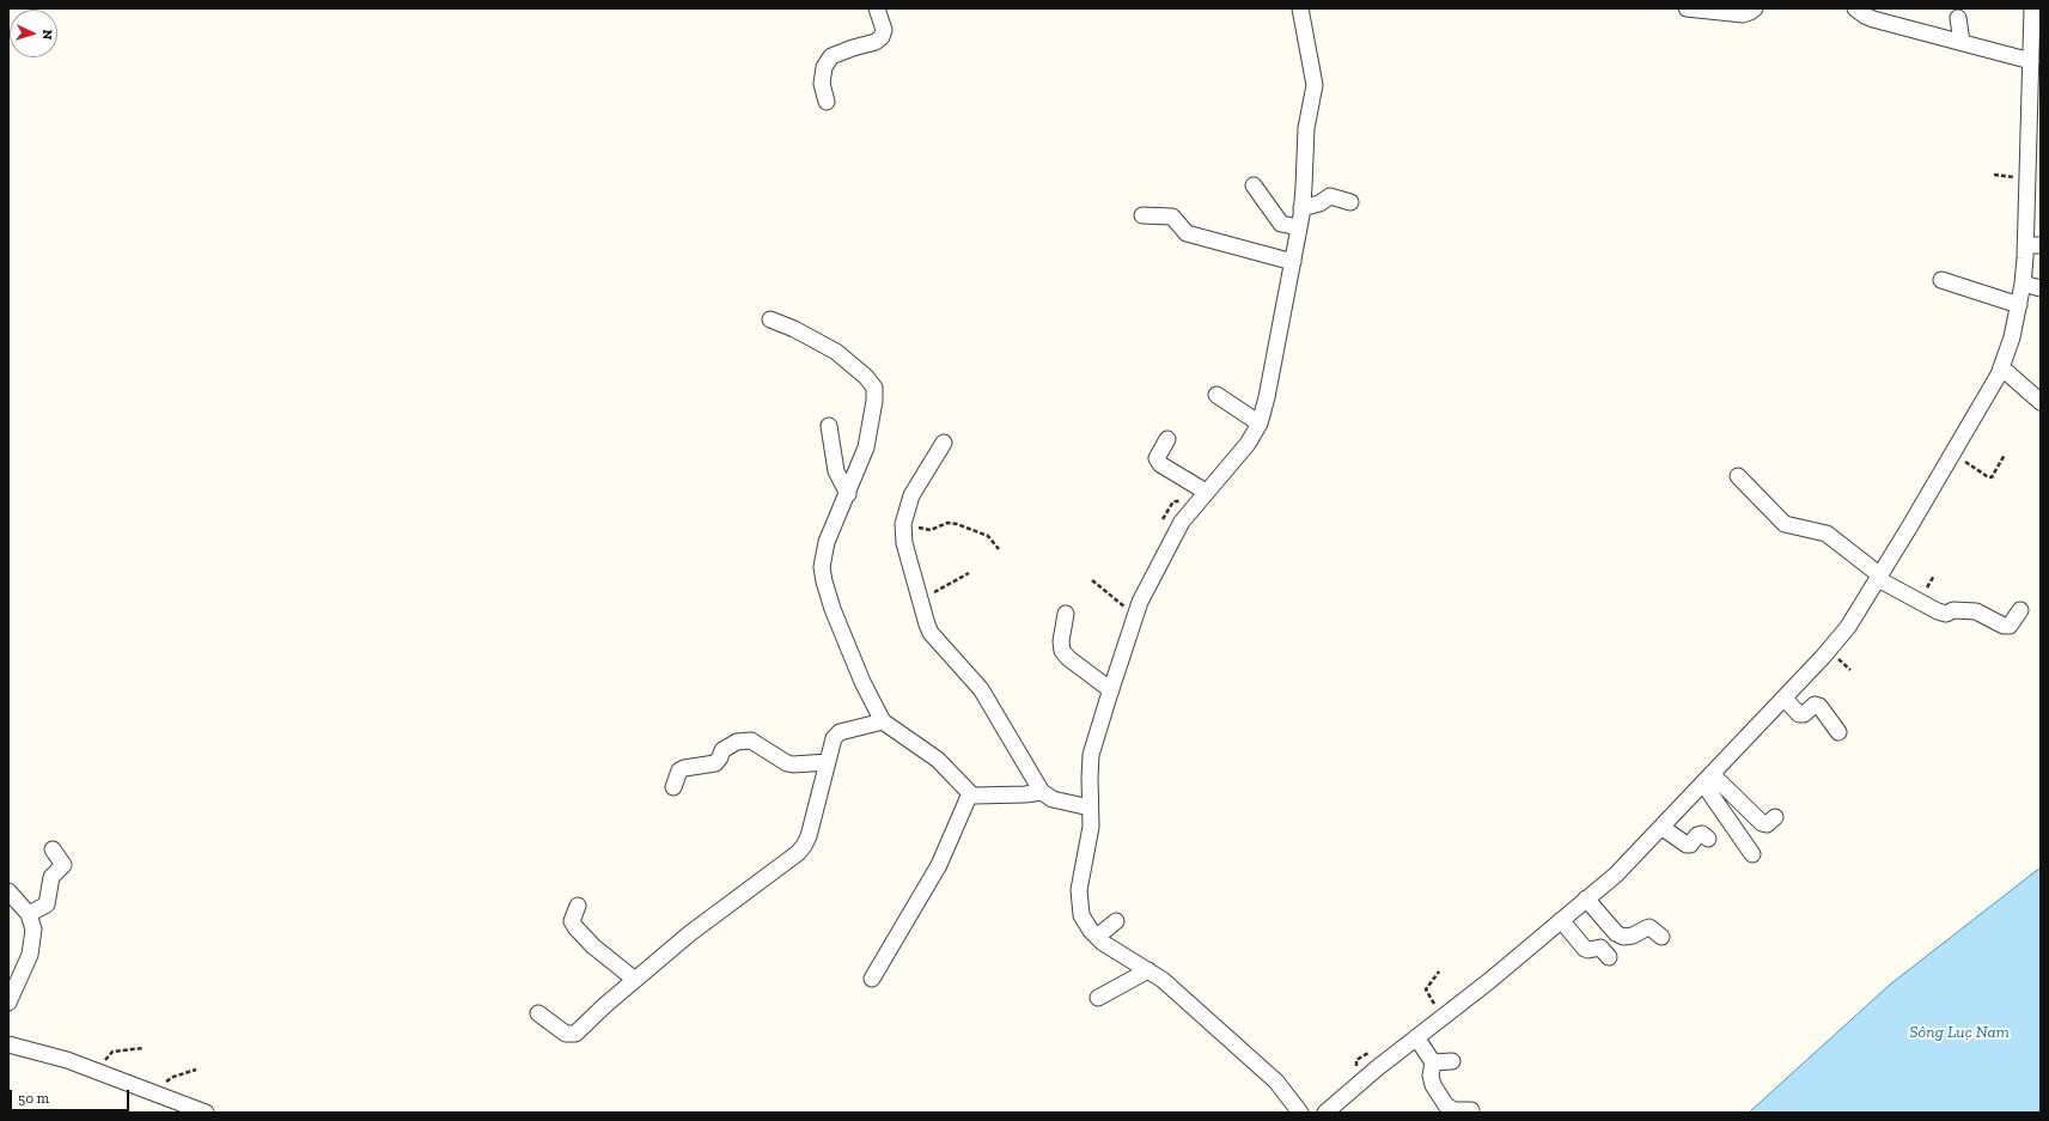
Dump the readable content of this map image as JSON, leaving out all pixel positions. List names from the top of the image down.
{
  "water": ["Sông Lục Nam"],
  "scale_bar": "50 m",
  "north": "right"
}
